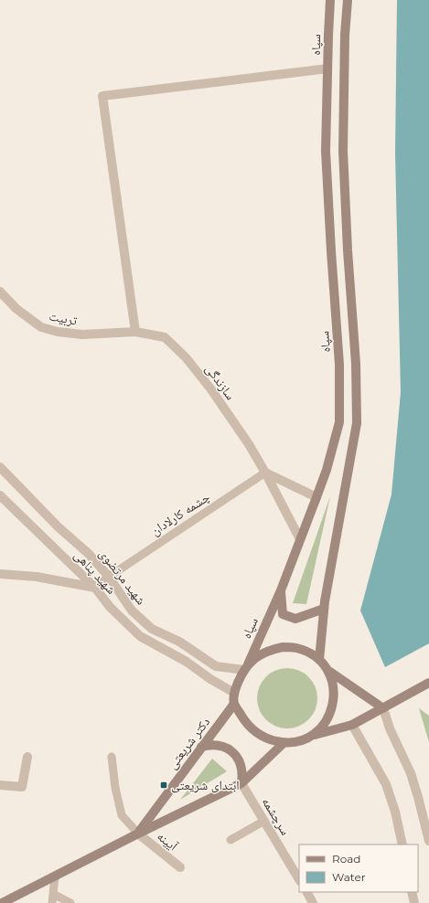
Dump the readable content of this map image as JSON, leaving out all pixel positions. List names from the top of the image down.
{
  "streets": {
    "main road": ["سپاه", "دکتر شریعتی"],
    "street": [
      "تربیت",
      "سازندگی",
      "شهید پناهی",
      "شهيد مرتضوی",
      "سرچشمه",
      "آیینه"
    ],
    "lane": ["چشمه کارلادان"]
  },
  "crossings": [
    ["سپاه", "سازندگی"],
    ["سپاه", "شهید پناهی"],
    ["سپاه", "شهيد مرتضوی"],
    ["سپاه", "دکتر شریعتی"],
    ["تربیت", "سازندگی"],
    ["سازندگی", "چشمه کارلادان"],
    ["چشمه کارلادان", "شهيد مرتضوی"],
    ["شهید پناهی", "شهيد مرتضوی"],
    ["شهید پناهی", "دکتر شریعتی"],
    ["شهيد مرتضوی", "دکتر شریعتی"],
    ["دکتر شریعتی", "سرچشمه"],
    ["دکتر شریعتی", "آیینه"]
  ],
  "places": {
    "transit": ["ابتدای شریعتی"]
  },
  "legend": ["Road", "Water"]
}
